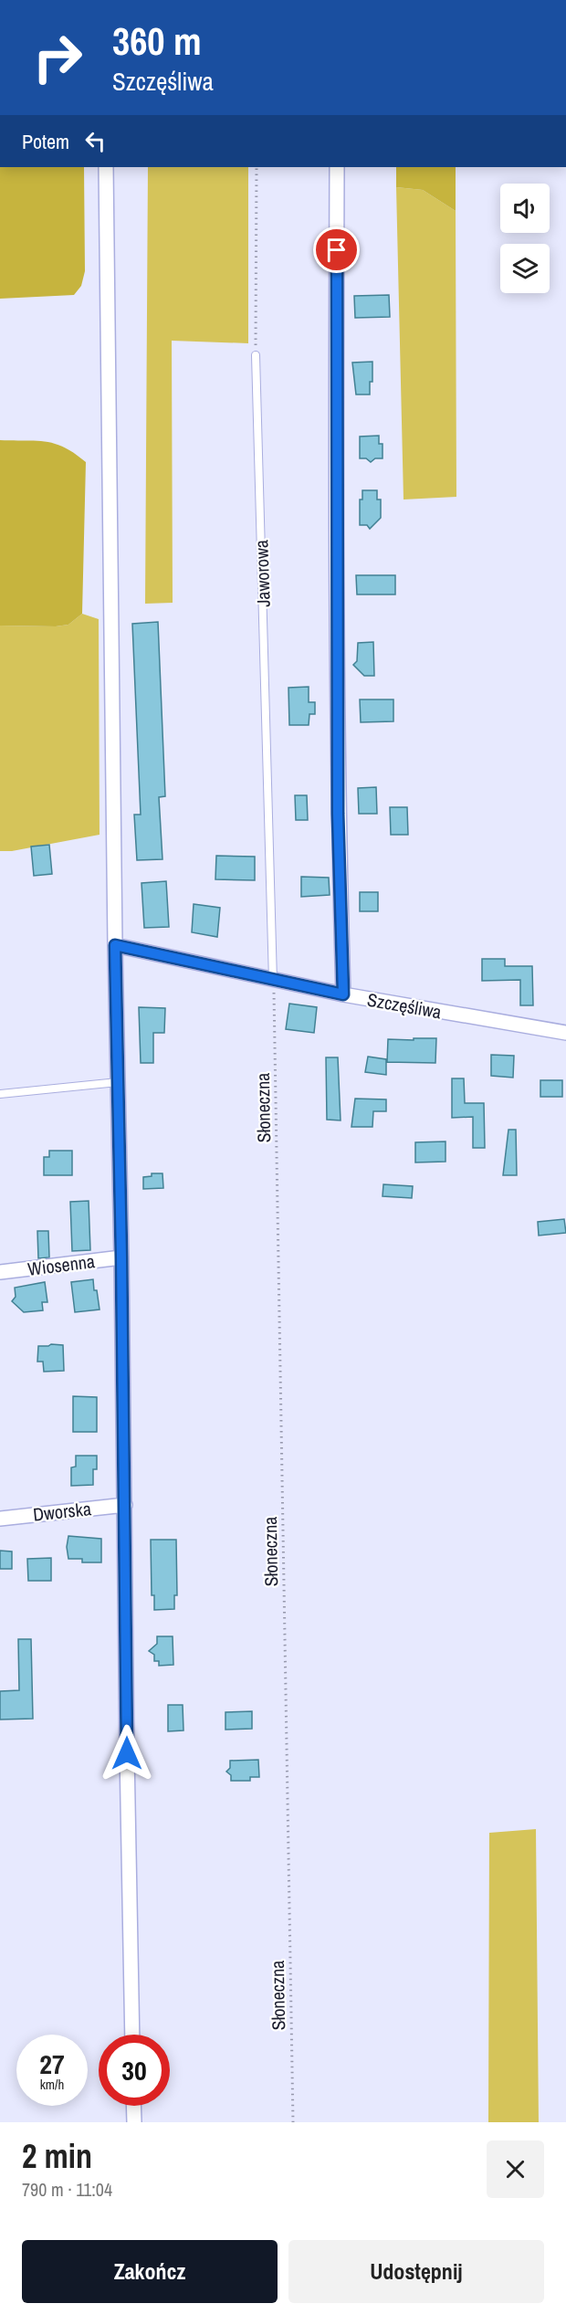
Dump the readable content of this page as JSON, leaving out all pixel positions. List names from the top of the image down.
{
  "streets": {
    "street": ["Szczęśliwa", "Wiosenna", "Dworska"],
    "lane": ["Jaworowa"],
    "path": ["Słoneczna"]
  },
  "crossings": [
    ["Jaworowa", "Szczęśliwa"],
    ["Jaworowa", "Słoneczna"],
    ["Szczęśliwa", "Słoneczna"]
  ],
  "page": {
    "turn": ["360 m", "Szczęśliwa"],
    "then": "Potem",
    "speed": "27 km/h",
    "limit": "30",
    "heading": ["2 min", "790 m · 11:04"],
    "buttons": ["Zakończ", "Udostępnij"]
  }
}
